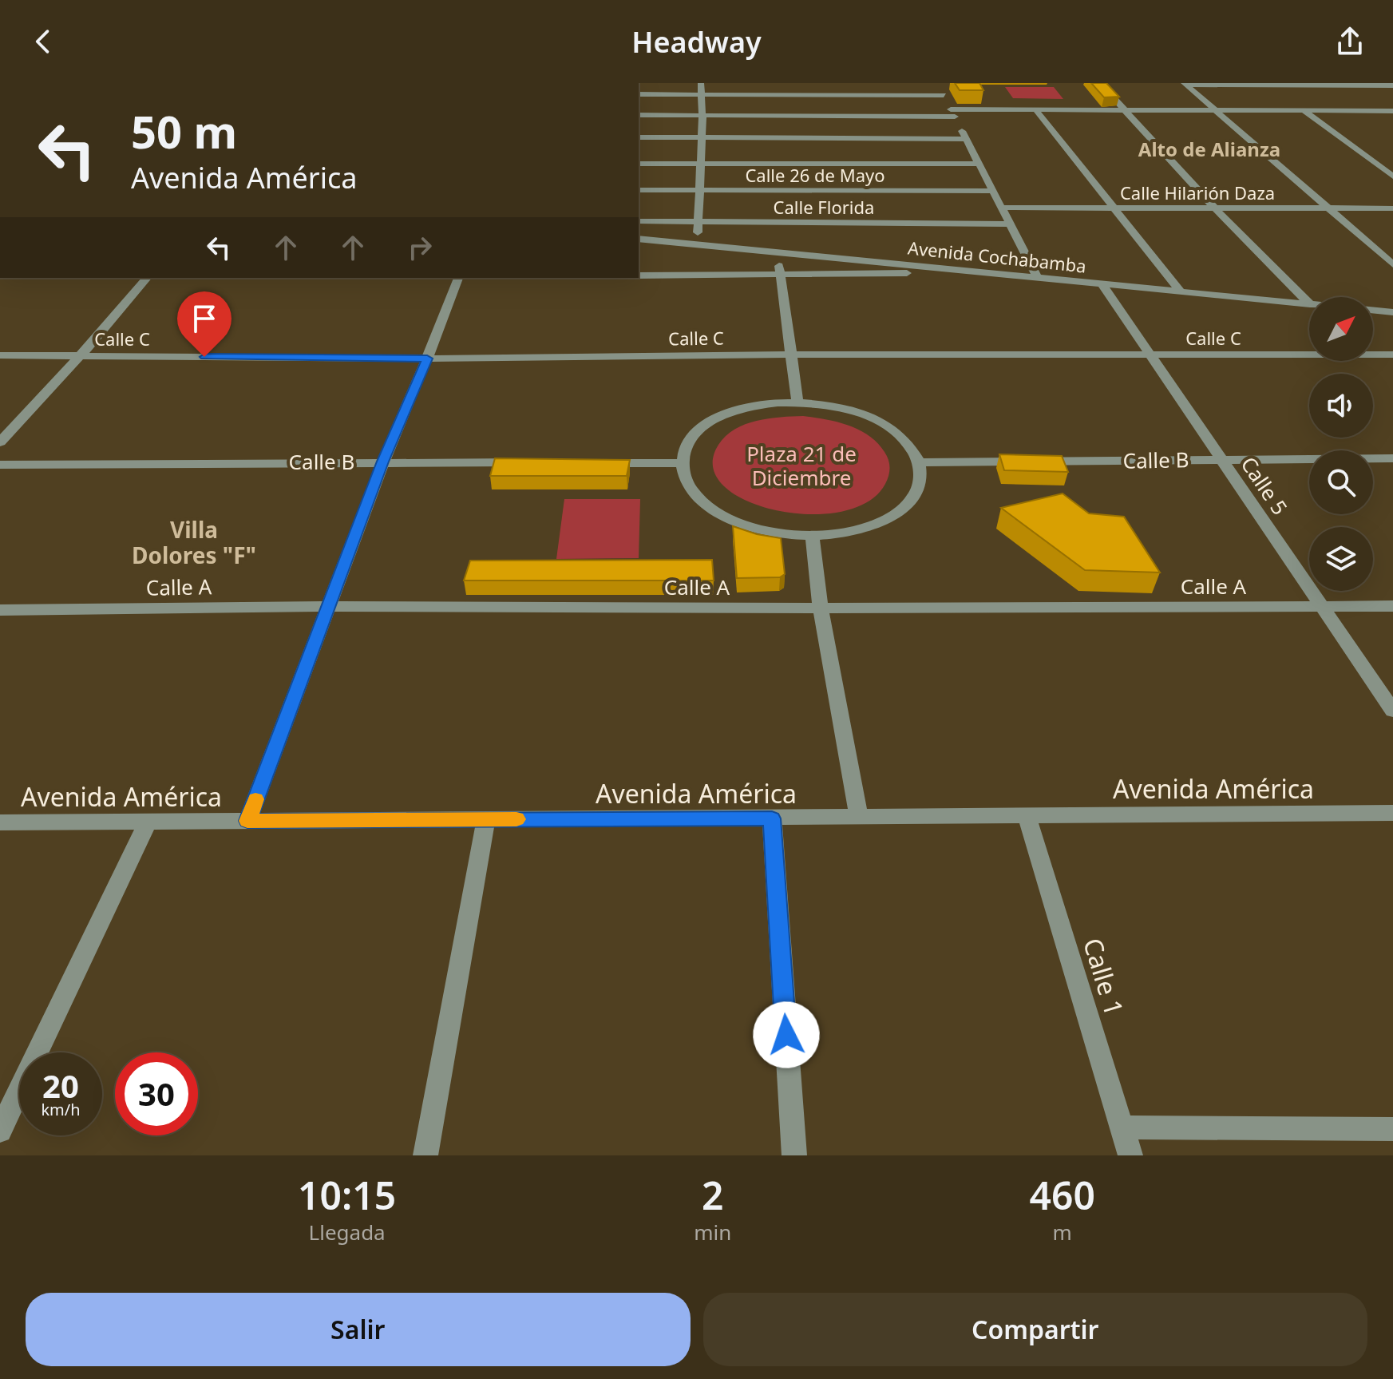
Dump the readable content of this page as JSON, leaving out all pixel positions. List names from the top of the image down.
{
  "streets": {
    "street": [
      "Calle 26 de Mayo",
      "Calle Hilarión Daza",
      "Calle Florida",
      "Avenida Cochabamba",
      "Calle C",
      "Calle B",
      "Calle 5",
      "Calle A",
      "Avenida América",
      "Calle 1"
    ]
  },
  "crossings": [
    ["Avenida Cochabamba", "Calle 5"],
    ["Calle C", "Calle 5"],
    ["Calle B", "Calle 5"],
    ["Calle 5", "Calle A"],
    ["Avenida América", "Calle 1"]
  ],
  "districts": ["Alto de Alianza", "Villa Dolores \"F\""],
  "parks": ["Plaza 21 de Diciembre"],
  "north": "top right",
  "page": {
    "header": "Headway",
    "turn": ["50 m", "Avenida América"],
    "speed": "20 km/h",
    "limit": "30",
    "eta": [
      "10:15",
      "Llegada",
      "2",
      "min",
      "460",
      "m"
    ],
    "buttons": ["Salir", "Compartir"]
  }
}
